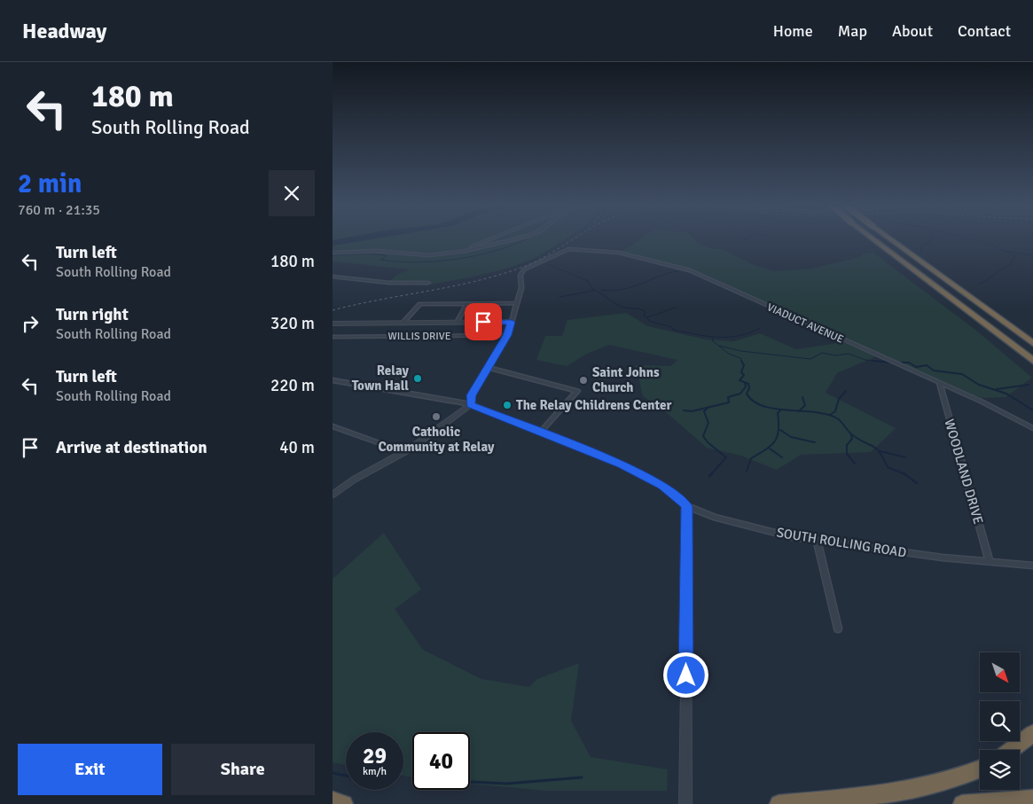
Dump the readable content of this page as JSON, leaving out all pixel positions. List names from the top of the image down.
{
  "streets": {
    "street": [
      "VIADUCT AVENUE",
      "WILLIS DRIVE",
      "WOODLAND DRIVE",
      "SOUTH ROLLING ROAD"
    ]
  },
  "crossings": [
    ["VIADUCT AVENUE", "WOODLAND DRIVE"],
    ["WOODLAND DRIVE", "SOUTH ROLLING ROAD"]
  ],
  "places": [
    "Relay Town Hall",
    "Saint Johns Church",
    "The Relay Childrens Center",
    "Catholic Community at Relay"
  ],
  "north": "bottom right",
  "page": {
    "header": "Headway",
    "nav": [
      "Home",
      "Map",
      "About",
      "Contact"
    ],
    "turn": ["180 m", "South Rolling Road"],
    "heading": ["2 min", "760 m · 21:35"],
    "list": [
      {
        "name": "Turn left",
        "note": "South Rolling Road",
        "value": "180 m"
      },
      {
        "name": "Turn right",
        "note": "South Rolling Road",
        "value": "320 m"
      },
      {
        "name": "Turn left",
        "note": "South Rolling Road",
        "value": "220 m"
      },
      {
        "name": "Arrive at destination",
        "value": "40 m"
      }
    ],
    "speed": "29 km/h",
    "limit": "40",
    "buttons": ["Exit", "Share"]
  }
}
